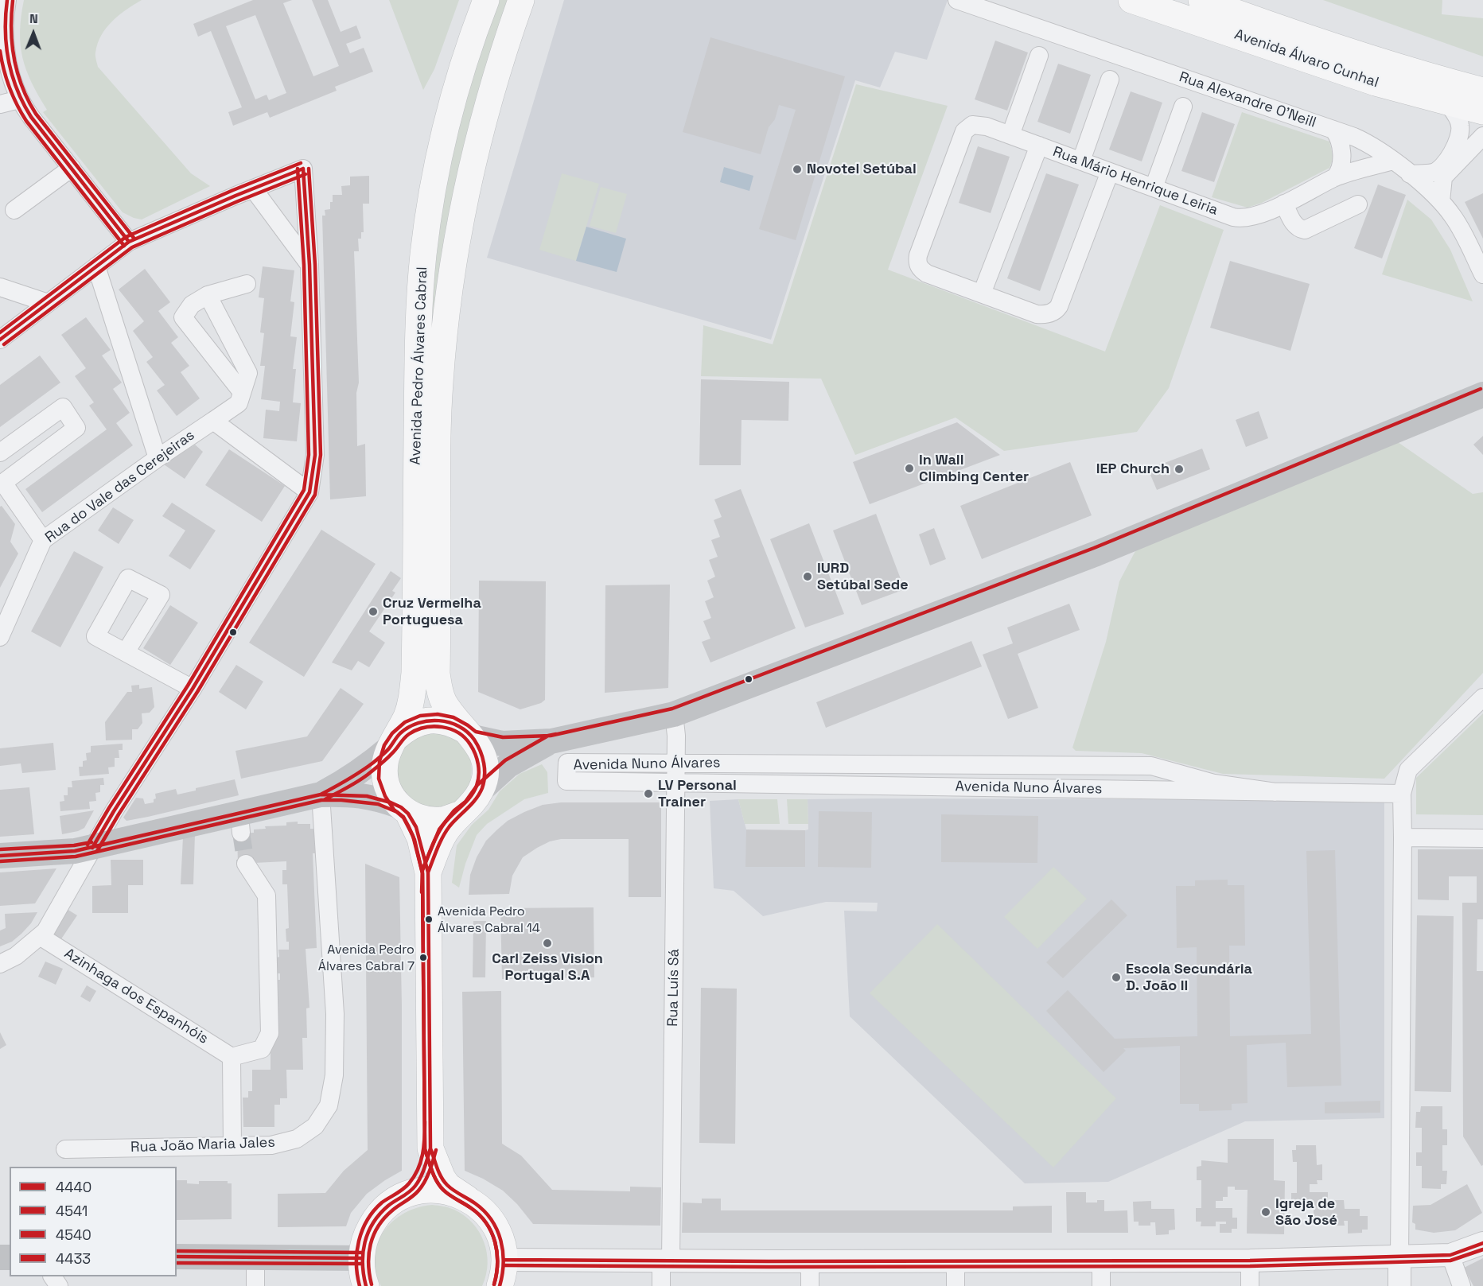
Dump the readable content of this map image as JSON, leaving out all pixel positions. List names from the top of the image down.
{
  "streets": {
    "main road": ["Avenida Álvaro Cunhal", "Avenida Pedro Álvares Cabral"],
    "street": [
      "Rua Alexandre O'Neill",
      "Rua Mário Henrique Leiria",
      "Rua do Vale das Cerejeiras",
      "Avenida Nuno Álvares",
      "Rua Luís Sá",
      "Azinhaga dos Espanhóis",
      "Rua João Maria Jales"
    ]
  },
  "crossings": [
    ["Rua Alexandre O'Neill", "Rua Mário Henrique Leiria"],
    ["Avenida Nuno Álvares", "Rua Luís Sá"]
  ],
  "places": [
    "Novotel Setúbal",
    "In Wall Climbing Center",
    "IEP Church",
    "IURD Setúbal Sede",
    "Cruz Vermelha Portuguesa",
    "LV Personal Trainer",
    "Avenida Pedro Álvares Cabral 14",
    "Carl Zeiss Vision Portugal S.A",
    "Avenida Pedro Álvares Cabral 7",
    "Escola Secundária D. João II",
    "Igreja de São José"
  ],
  "lines": [
    "transit line 4440",
    "transit line 4433",
    "transit line 4541",
    "transit line 4540"
  ],
  "legend": [
    "4440",
    "4541",
    "4540",
    "4433"
  ],
  "north": "top"
}
